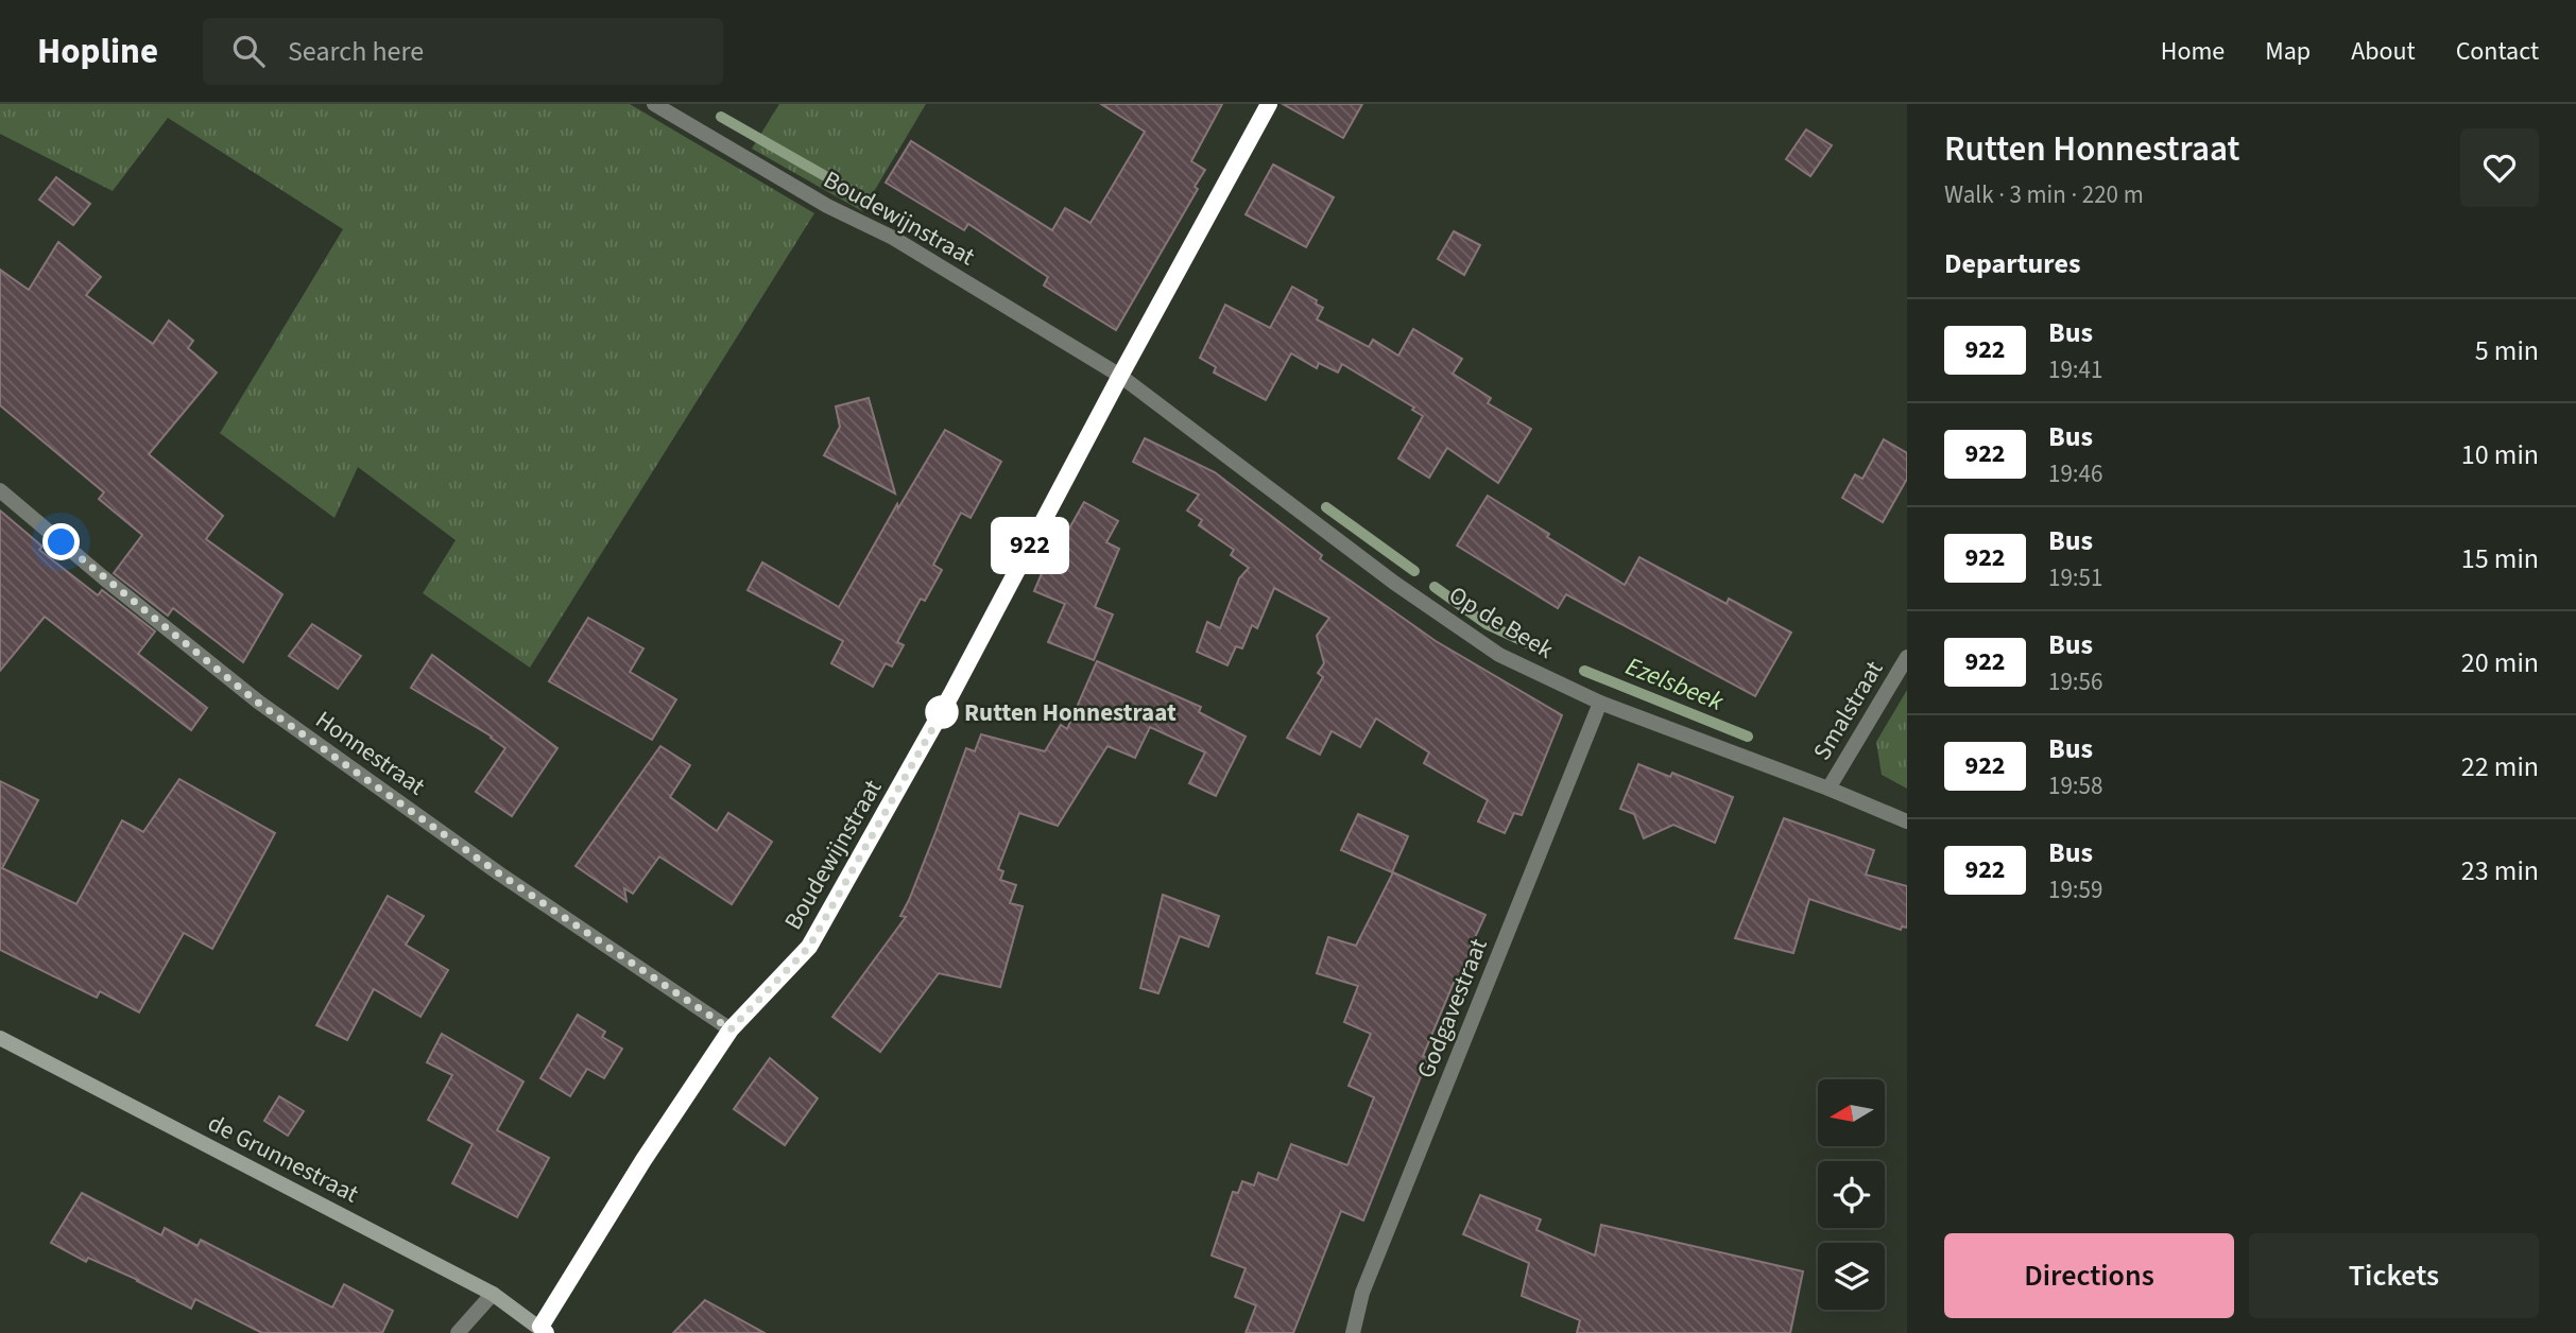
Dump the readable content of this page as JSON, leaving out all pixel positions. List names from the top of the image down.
{
  "streets": {
    "street": [
      "Boudewijnstraat",
      "Op de Beek",
      "Smalstraat",
      "Honnestraat",
      "Godgavestraat",
      "de Grunnestraat"
    ]
  },
  "crossings": [
    ["Boudewijnstraat", "Op de Beek"],
    ["Boudewijnstraat", "Honnestraat"],
    ["Boudewijnstraat", "de Grunnestraat"],
    ["Op de Beek", "Smalstraat"],
    ["Op de Beek", "Godgavestraat"]
  ],
  "water": ["Ezelsbeek"],
  "places": ["Rutten Honnestraat"],
  "lines": ["bus line 922"],
  "north": "left",
  "page": {
    "header": "Hopline",
    "search": "Search here",
    "nav": [
      "Home",
      "Map",
      "About",
      "Contact"
    ],
    "on_map": "922",
    "heading": [
      ["Rutten Honnestraat", "Walk · 3 min · 220 m"],
      "Departures"
    ],
    "list": [
      {
        "mark": "922",
        "name": "Bus",
        "note": "19:41",
        "value": "5 min"
      },
      {
        "mark": "922",
        "name": "Bus",
        "note": "19:46",
        "value": "10 min"
      },
      {
        "mark": "922",
        "name": "Bus",
        "note": "19:51",
        "value": "15 min"
      },
      {
        "mark": "922",
        "name": "Bus",
        "note": "19:56",
        "value": "20 min"
      },
      {
        "mark": "922",
        "name": "Bus",
        "note": "19:58",
        "value": "22 min"
      },
      {
        "mark": "922",
        "name": "Bus",
        "note": "19:59",
        "value": "23 min"
      }
    ],
    "buttons": ["Directions", "Tickets"]
  }
}
